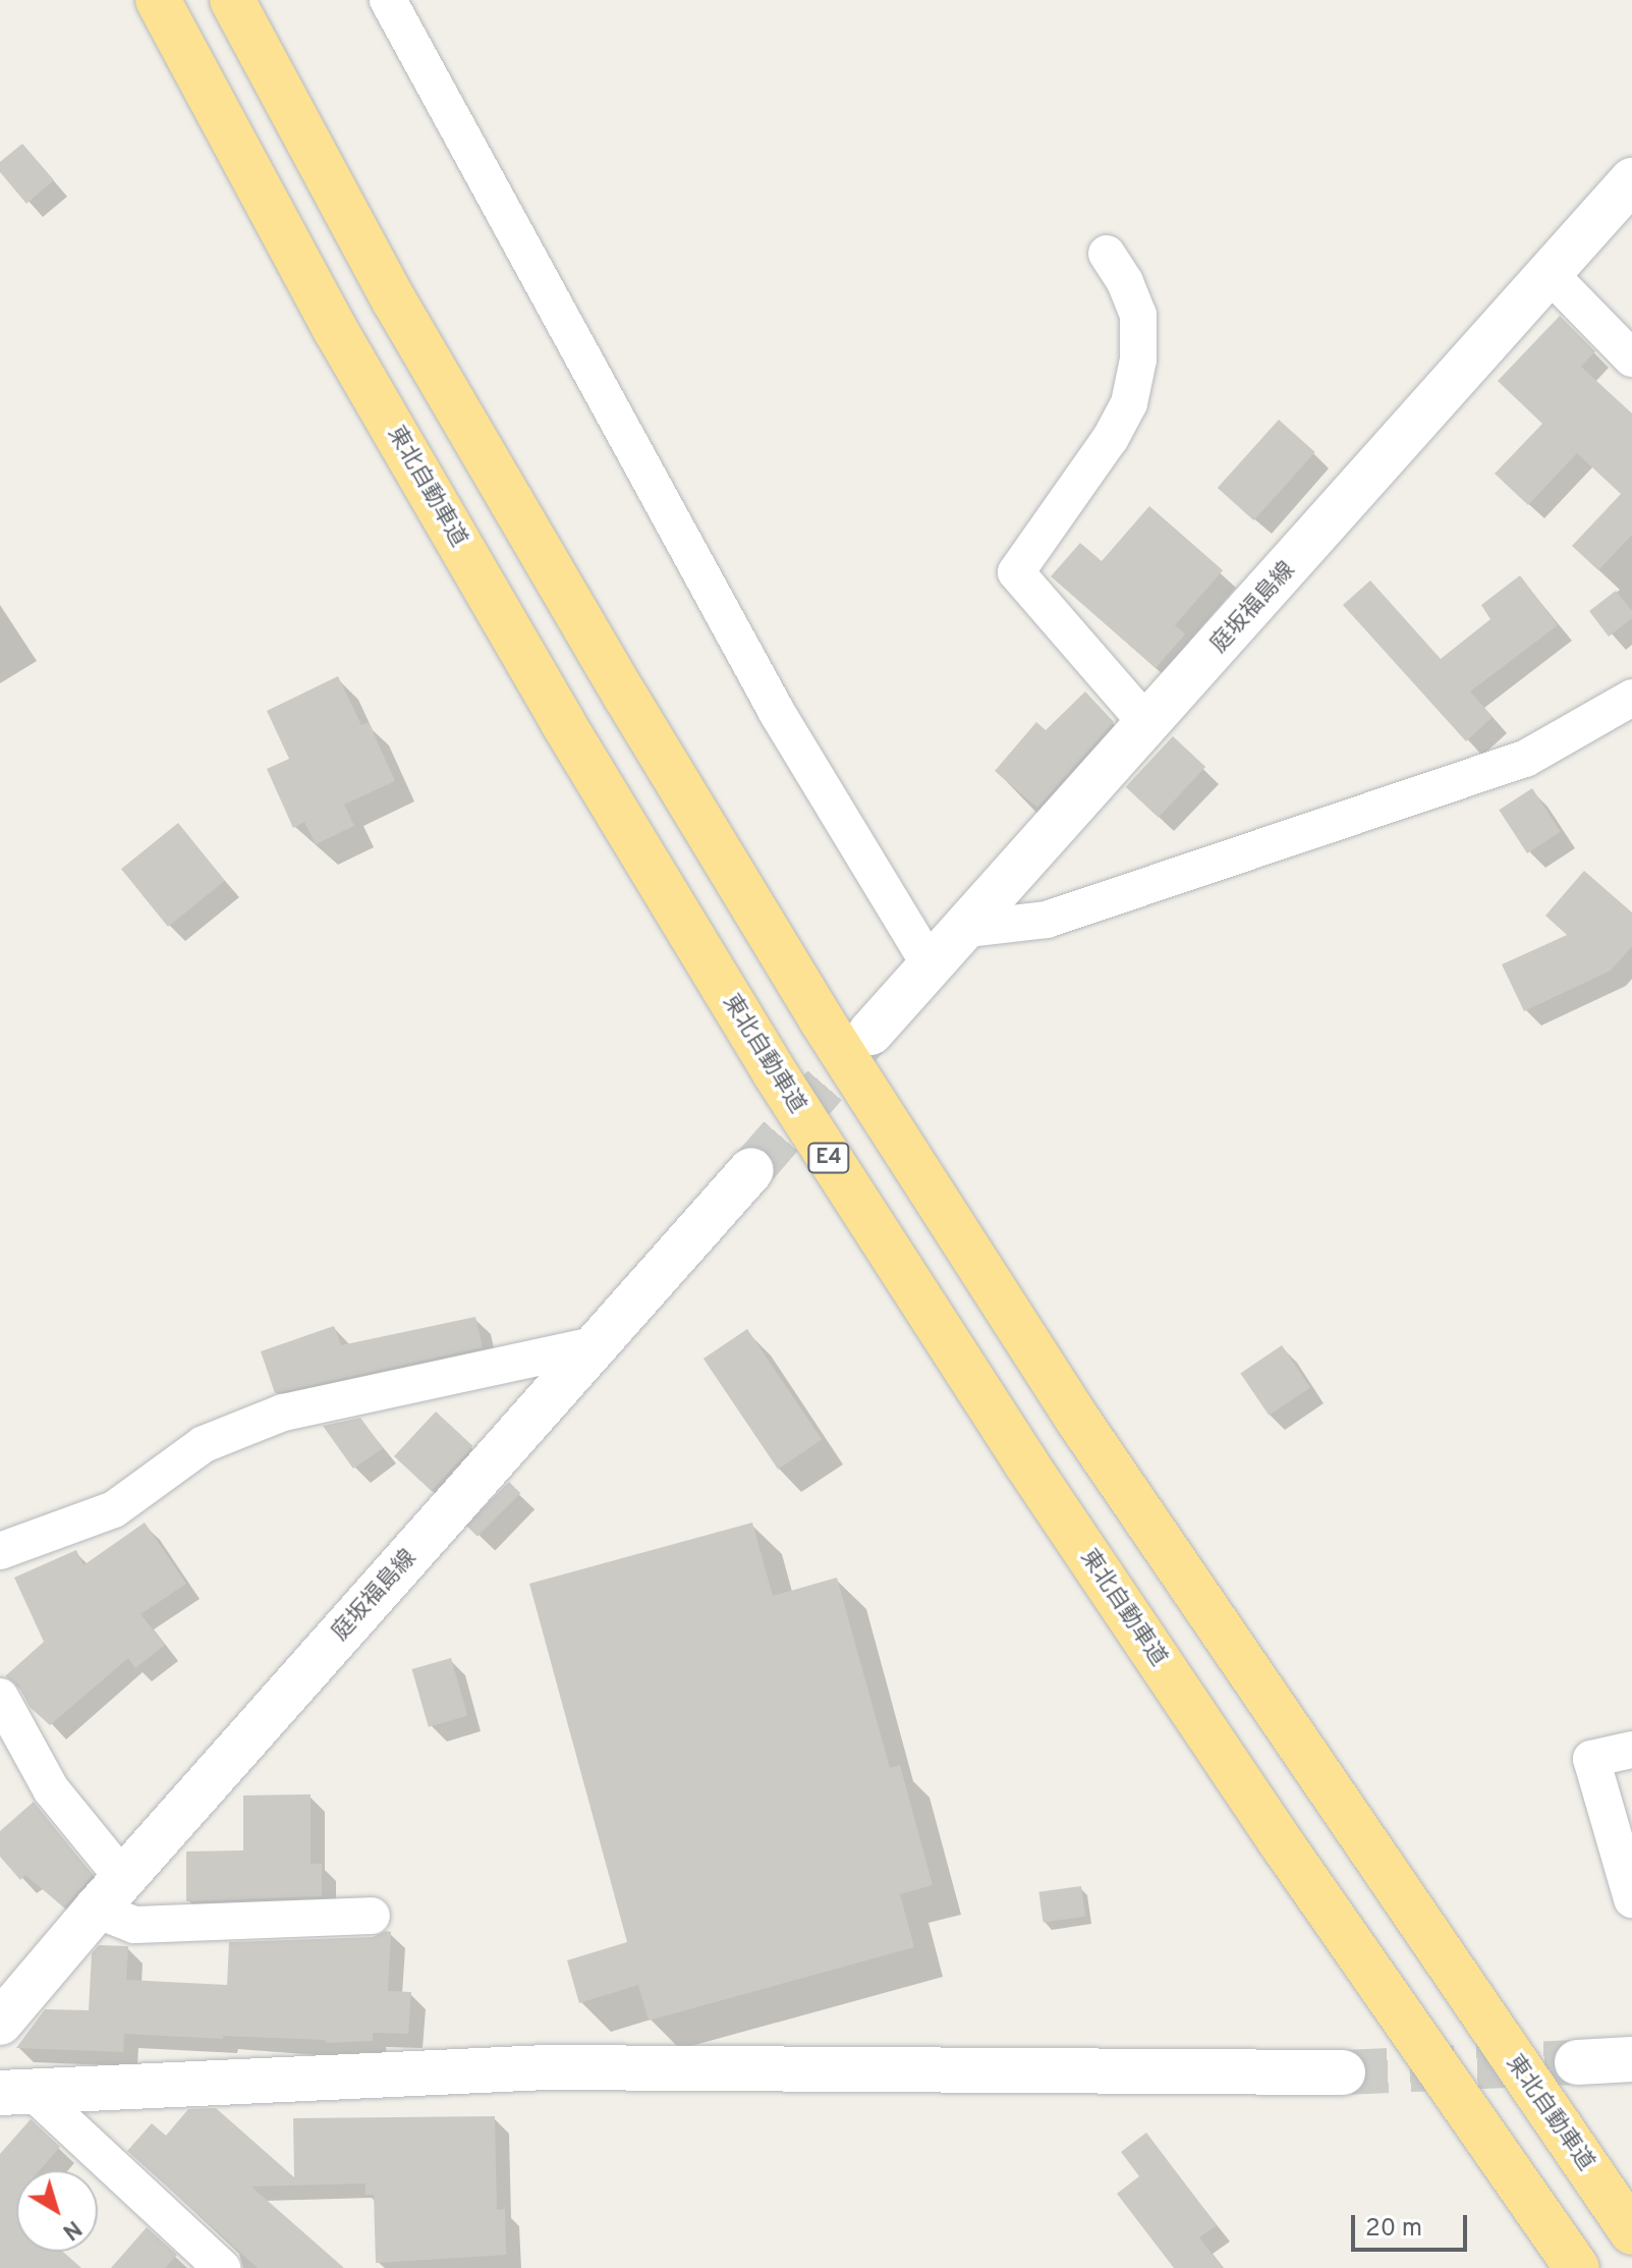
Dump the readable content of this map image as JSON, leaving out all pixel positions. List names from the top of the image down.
{
  "streets": {
    "highway": ["東北自動車道", "E4"],
    "main road": ["庭坂福島線"]
  },
  "scale_bar": "20 m",
  "north": "bottom right"
}
